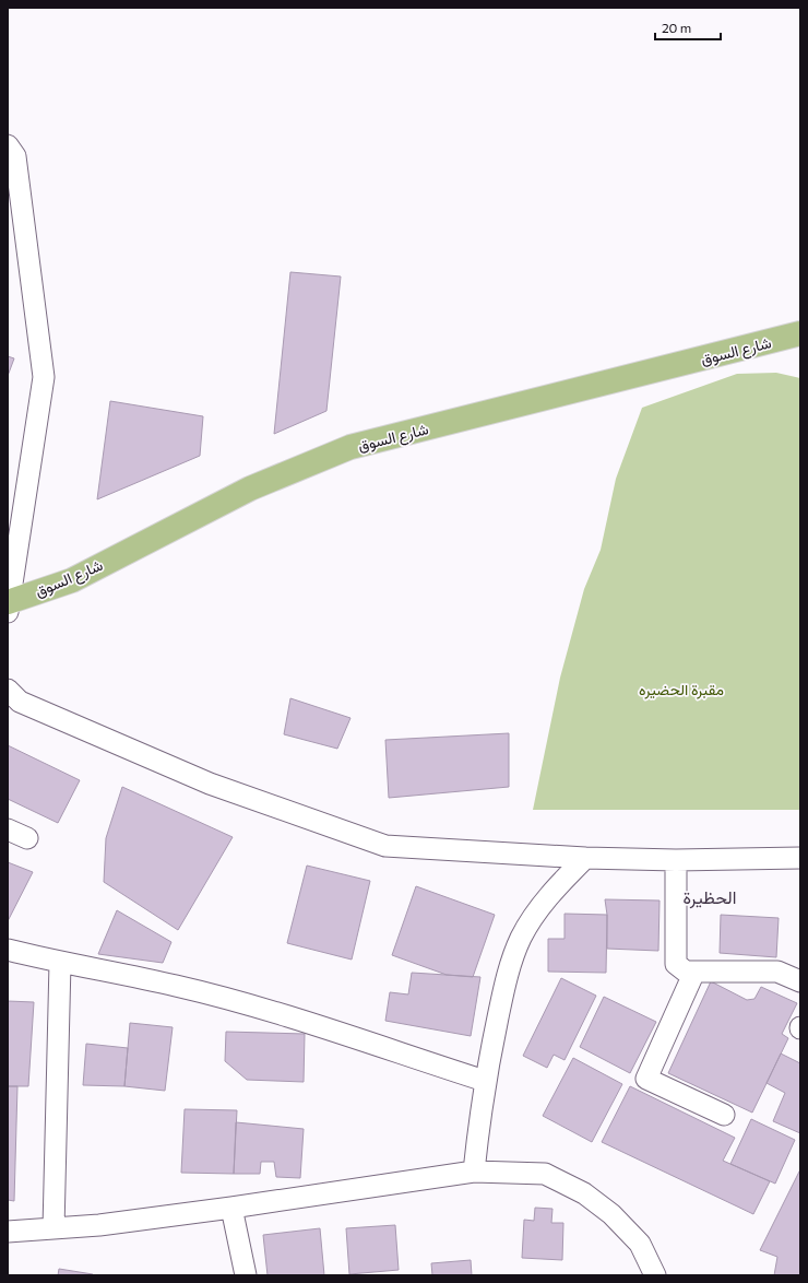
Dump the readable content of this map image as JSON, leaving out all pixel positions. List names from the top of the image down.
{
  "streets": {
    "main road": ["شارع السوق"]
  },
  "districts": ["الحظيرة"],
  "parks": ["مقبرة الحضيره"],
  "scale_bar": "20 m"
}
